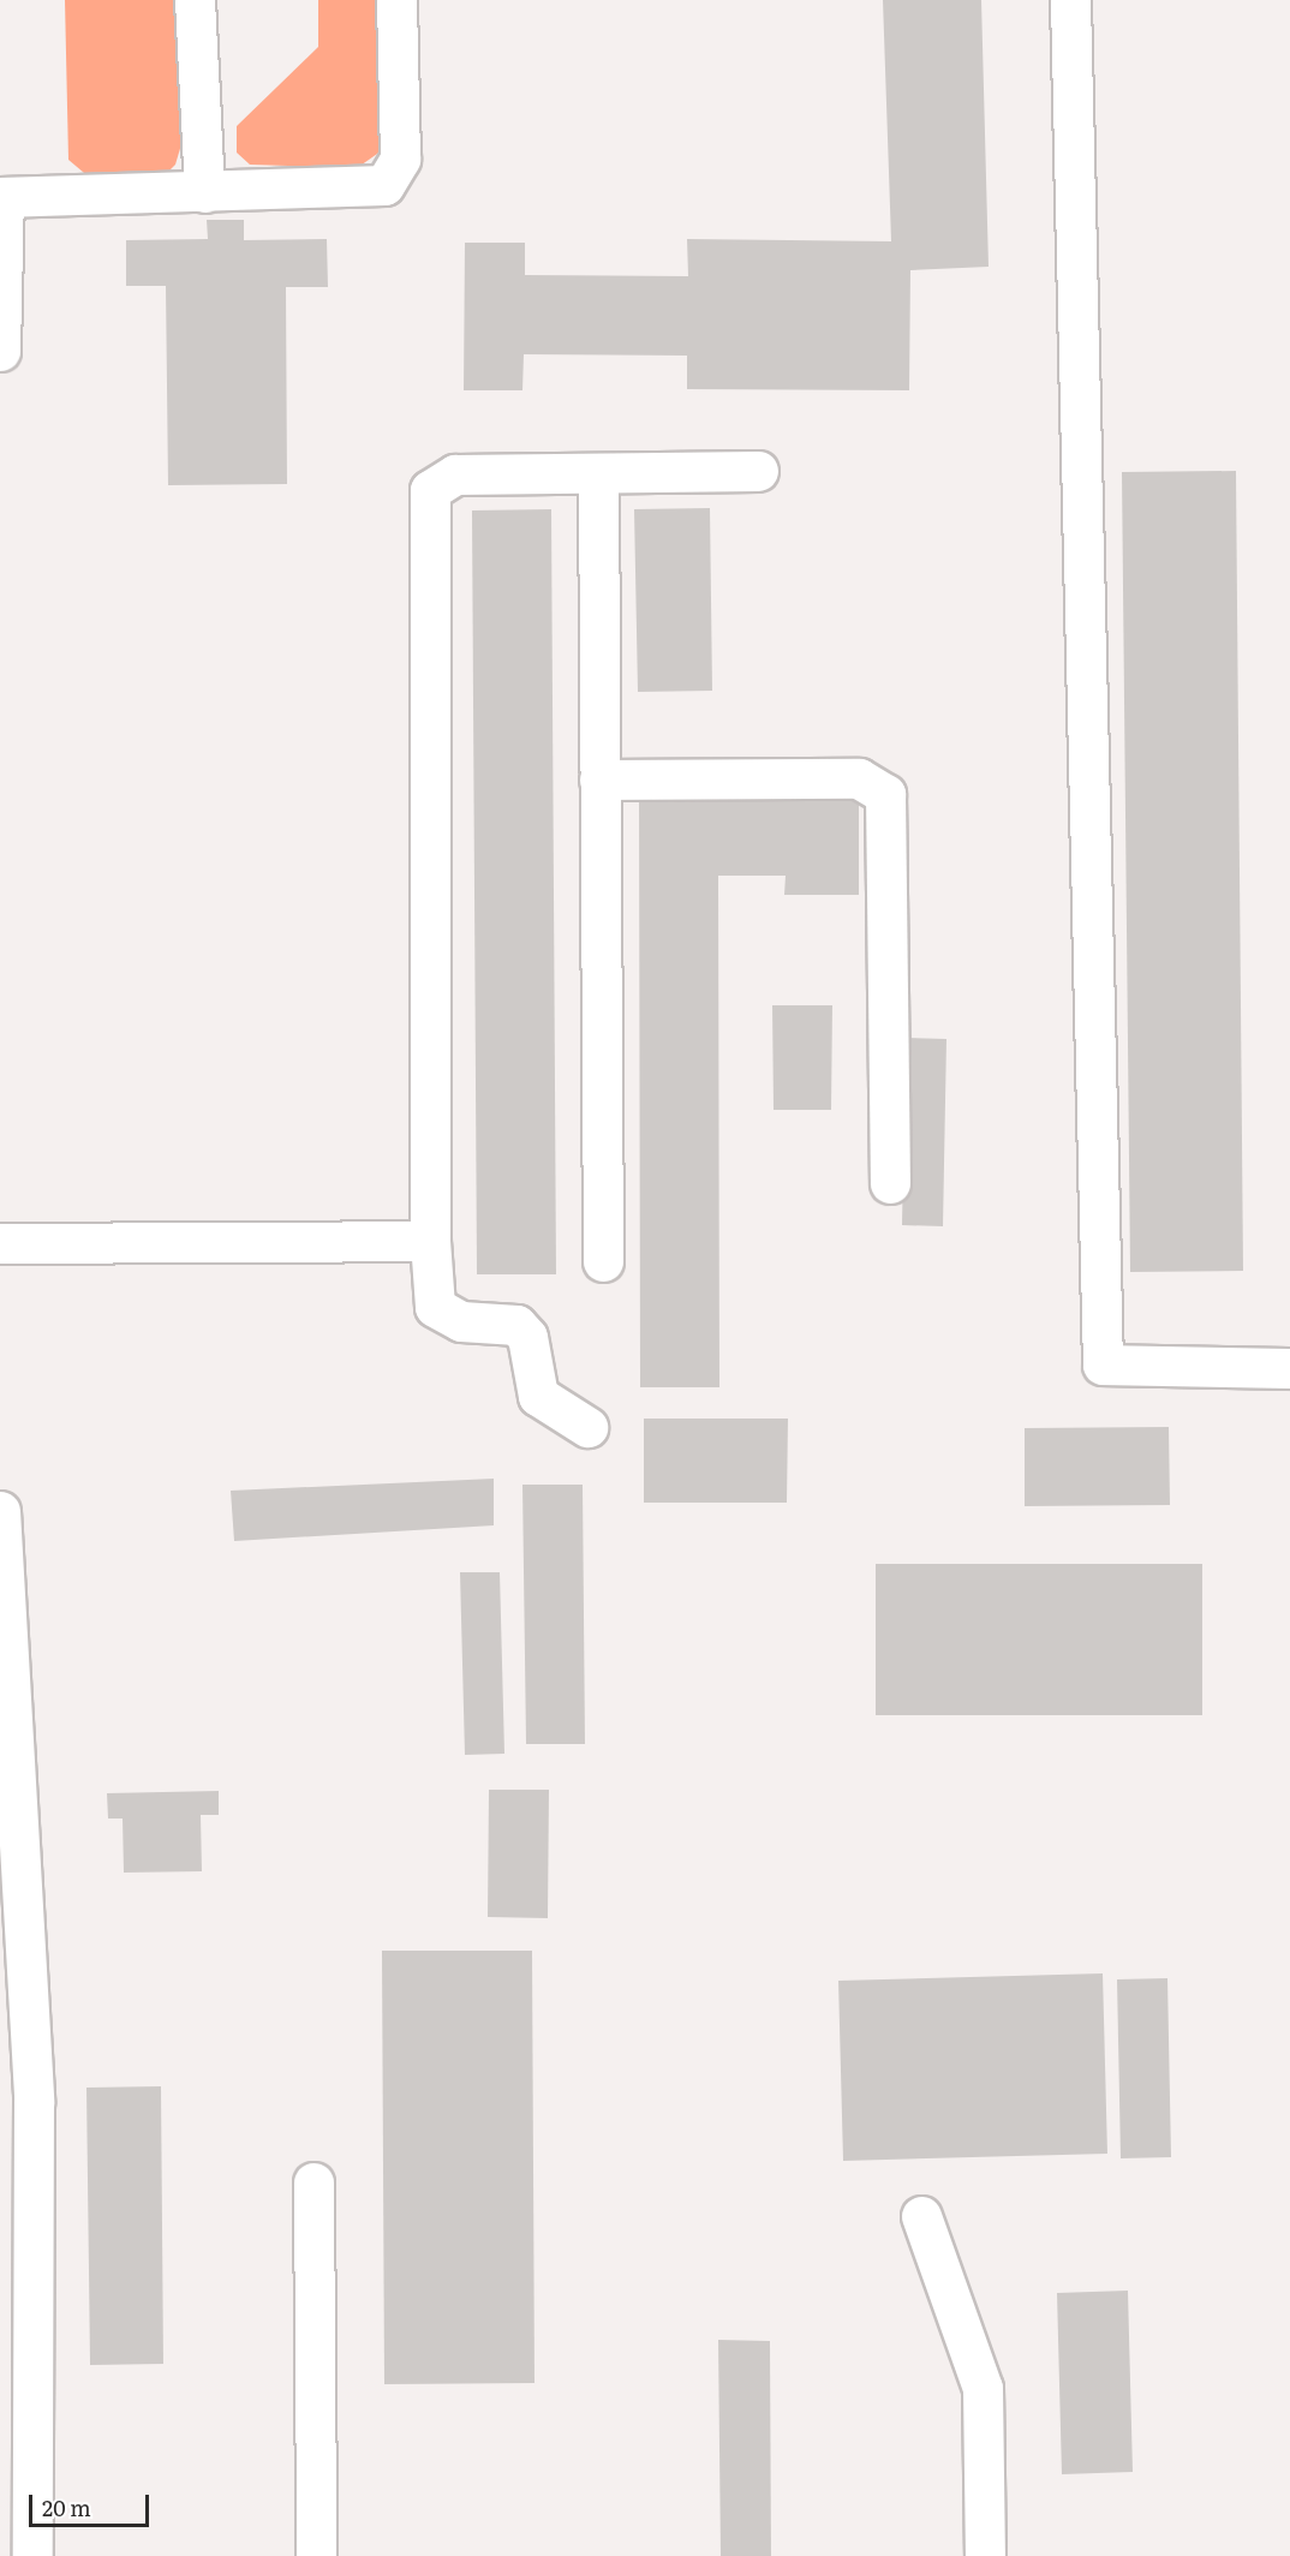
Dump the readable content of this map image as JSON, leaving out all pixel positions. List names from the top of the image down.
{
  "scale_bar": "20 m"
}
